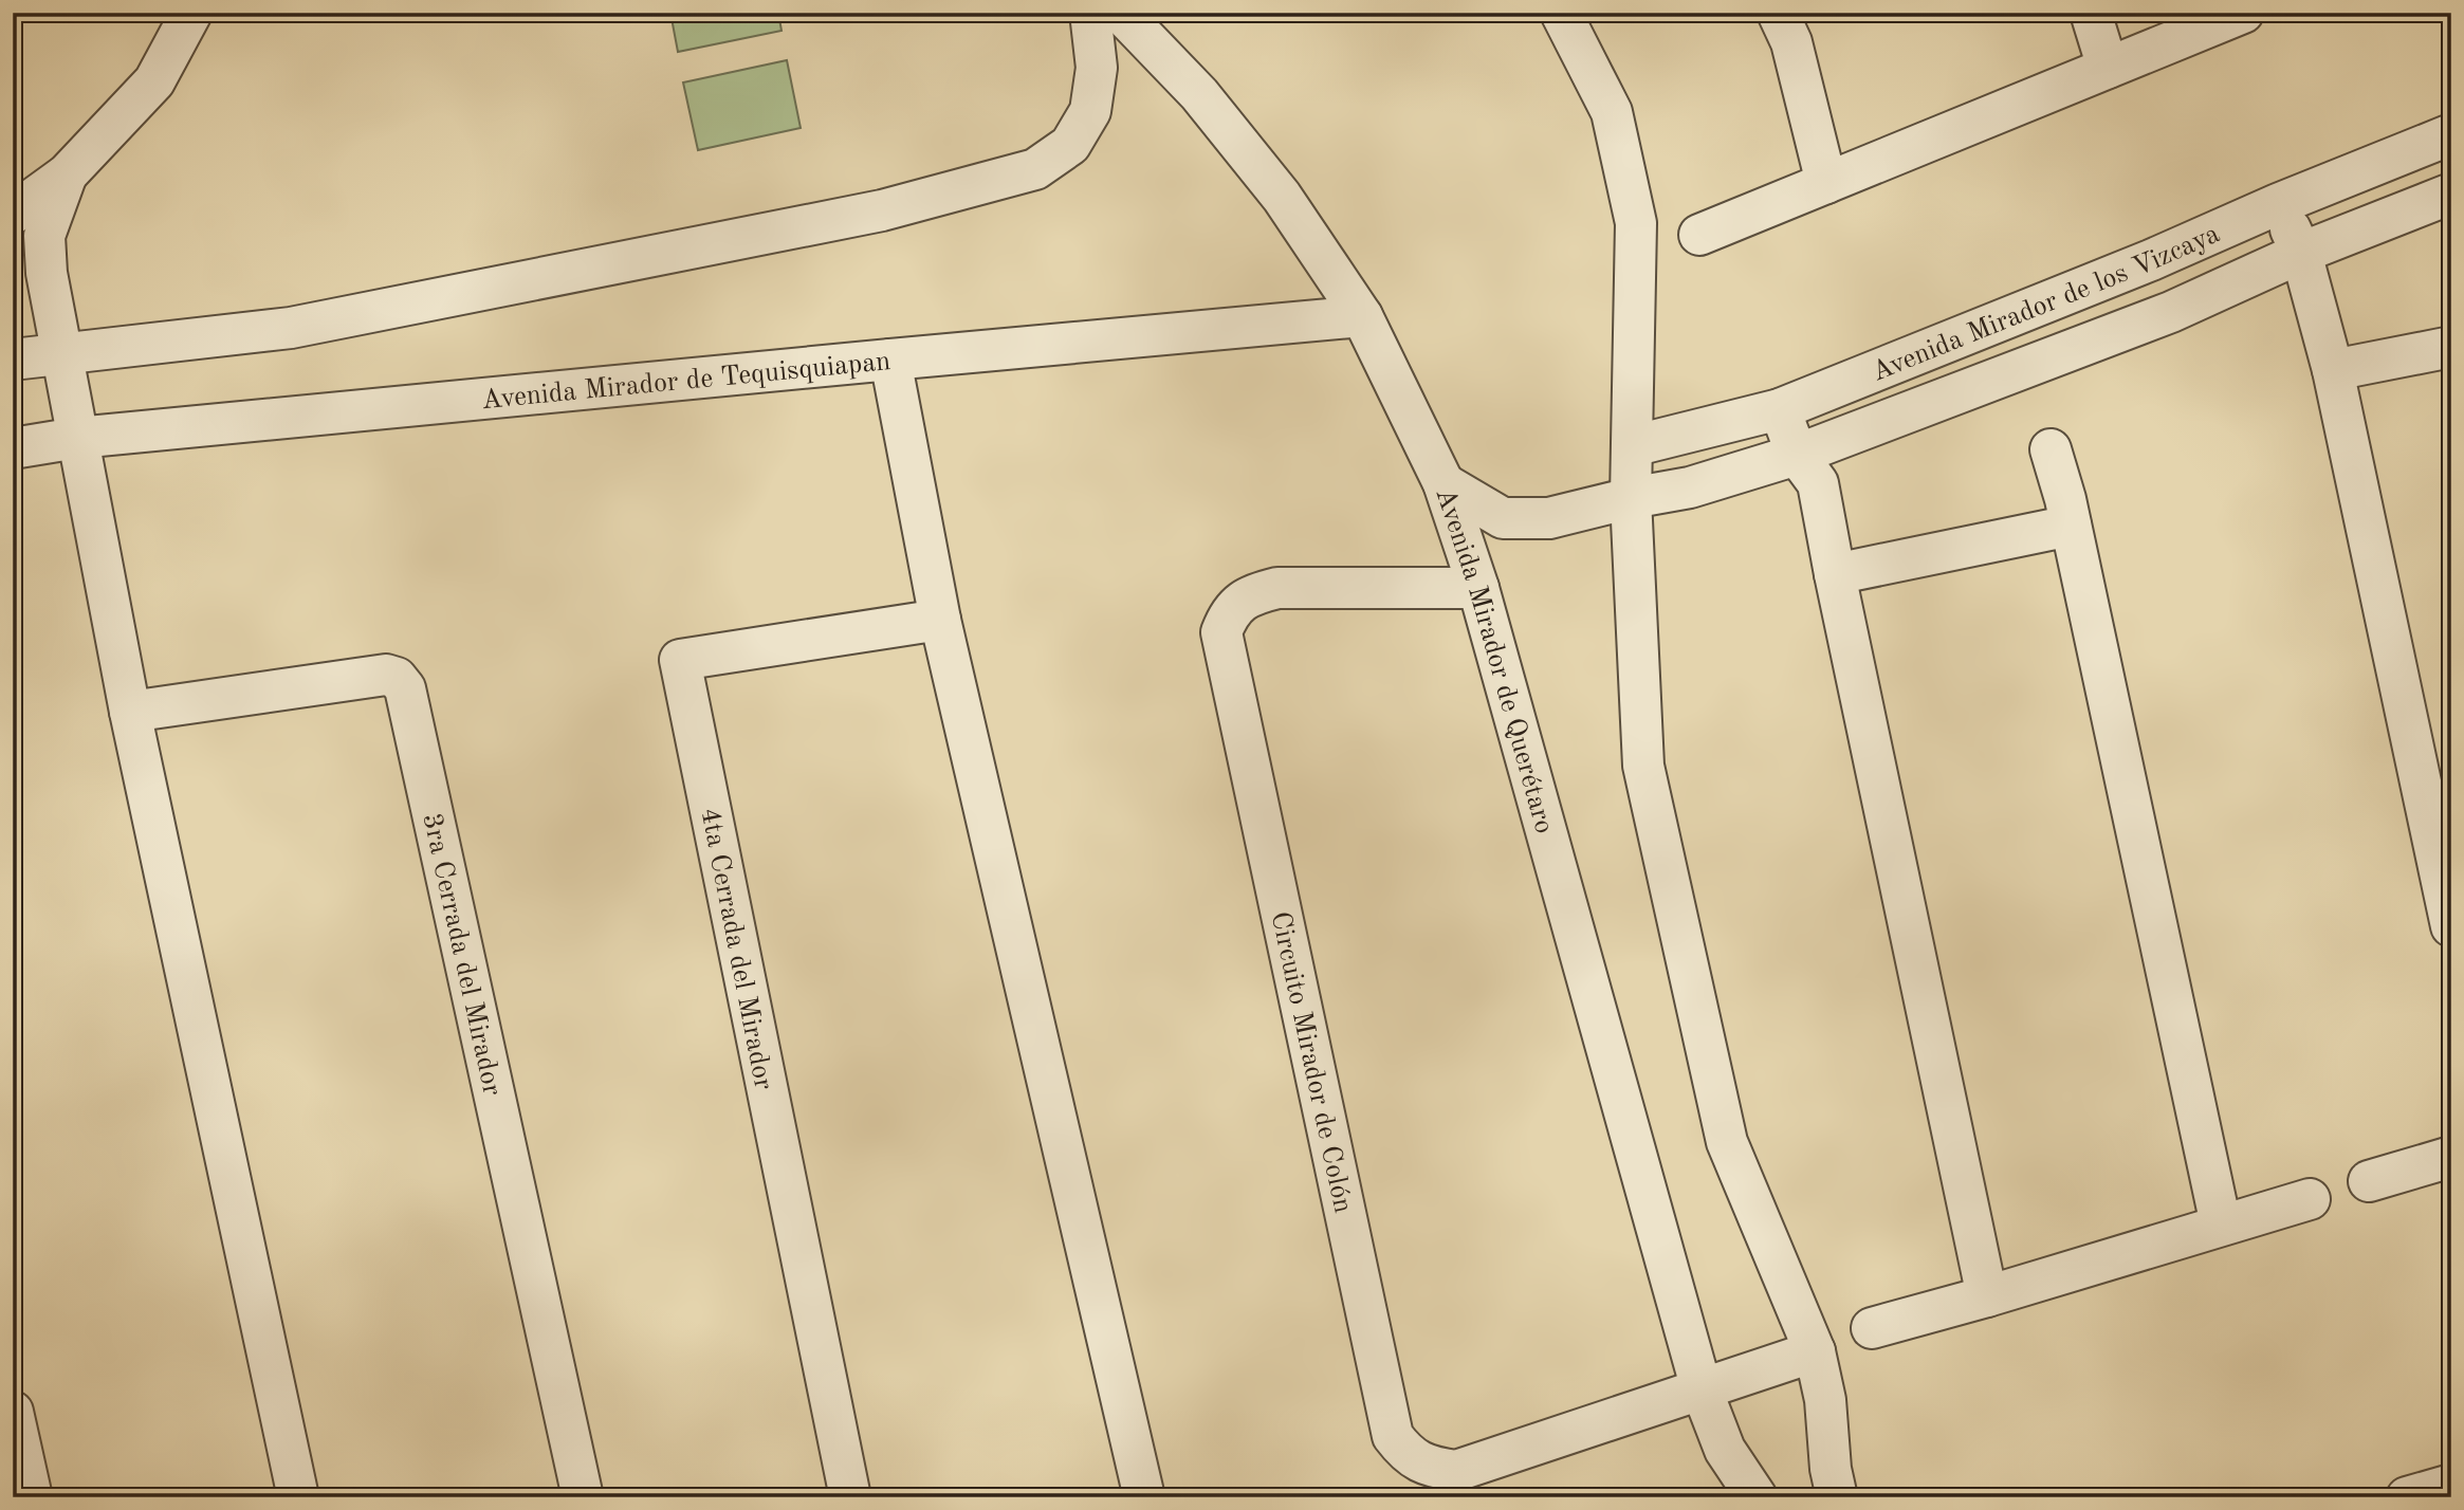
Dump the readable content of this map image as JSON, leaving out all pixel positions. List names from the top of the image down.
{
  "streets": {
    "street": [
      "Avenida Mirador de los Vizcaya",
      "Avenida Mirador de Tequisquiapan",
      "Avenida Mirador de Querétaro",
      "4ta Cerrada del Mirador",
      "3ra Cerrada del Mirador",
      "Circuito Mirador de Colón"
    ]
  },
  "crossings": [
    ["Avenida Mirador de los Vizcaya", "Avenida Mirador de Querétaro"],
    ["Avenida Mirador de Tequisquiapan", "Avenida Mirador de Querétaro"],
    ["Avenida Mirador de Querétaro", "Circuito Mirador de Colón"]
  ]
}
